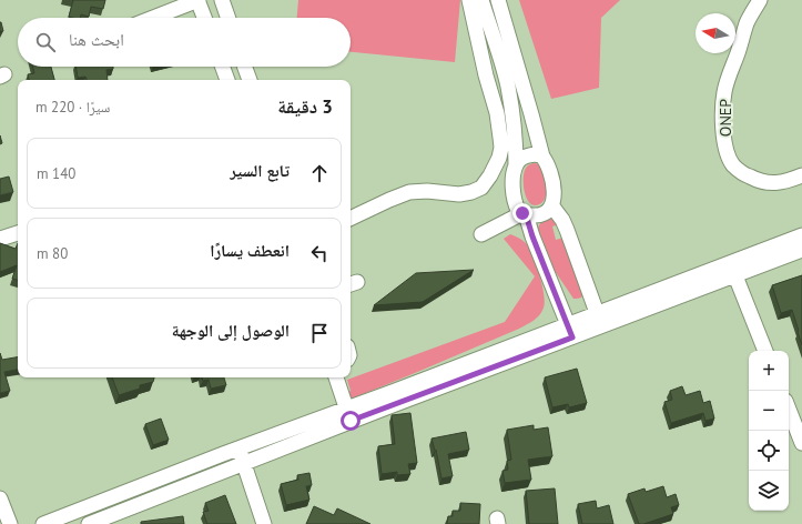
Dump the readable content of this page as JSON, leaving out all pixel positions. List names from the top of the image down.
{
  "streets": {
    "street": ["ONEP"]
  },
  "north": "left",
  "page": {
    "search": "ابحث هنا",
    "heading": ["3 دقيقة", "سيرًا · 220 m"],
    "list": [
      ["تابع السير", "140 m"],
      ["انعطف يسارًا", "80 m"],
      "الوصول إلى الوجهة"
    ],
    "map_buttons": ["+", "−"]
  }
}
